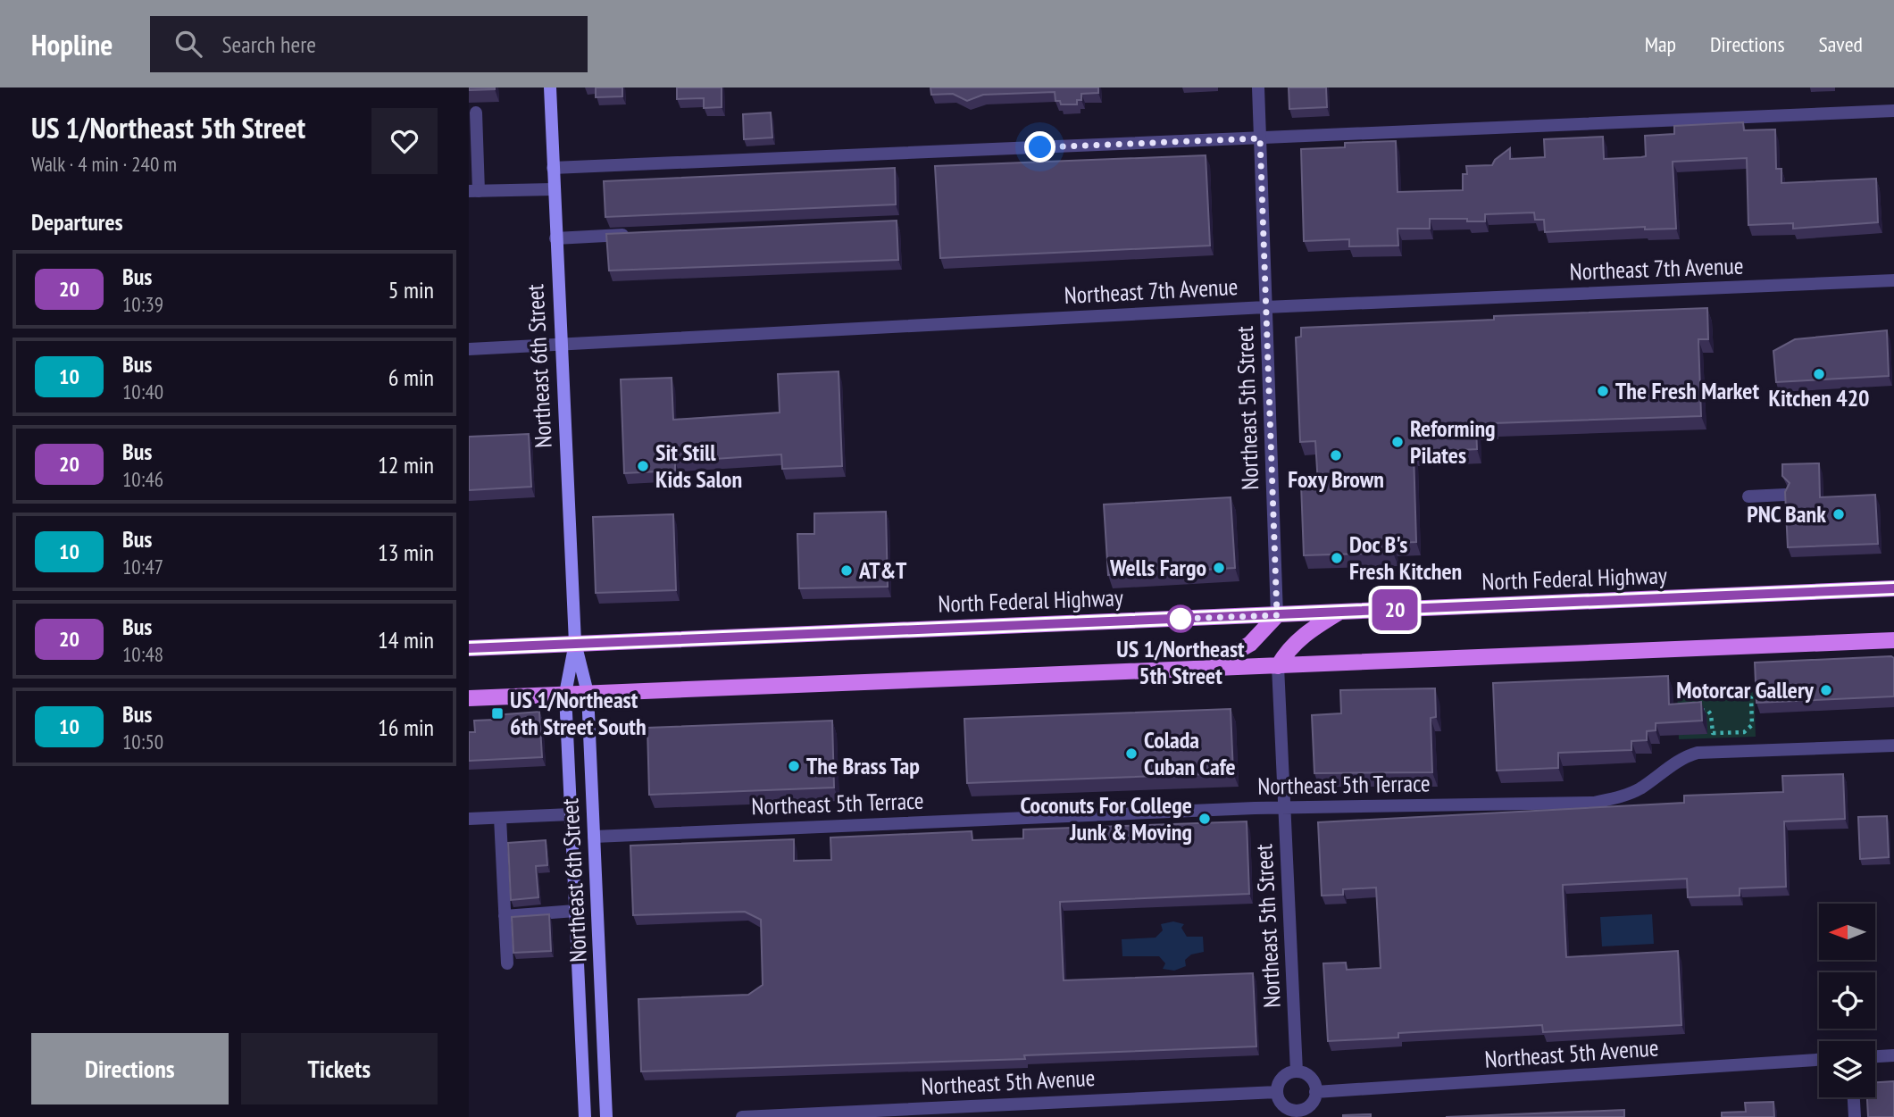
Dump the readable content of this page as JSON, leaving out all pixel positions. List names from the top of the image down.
{
  "streets": {
    "main road": ["North Federal Highway"],
    "street": [
      "Northeast 7th Avenue",
      "Northeast 6th Street",
      "Northeast 5th Street",
      "Northeast 5th Terrace",
      "Northeast 5th Avenue"
    ]
  },
  "crossings": [
    ["Northeast 7th Avenue", "Northeast 6th Street"],
    ["Northeast 7th Avenue", "Northeast 5th Street"],
    ["Northeast 6th Street", "North Federal Highway"],
    ["Northeast 6th Street", "Northeast 5th Terrace"],
    ["Northeast 5th Street", "North Federal Highway"],
    ["Northeast 5th Street", "Northeast 5th Terrace"],
    ["Northeast 5th Street", "Northeast 5th Avenue"]
  ],
  "places": {
    "other": [
      "Kitchen 420",
      "The Fresh Market",
      "Reforming Pilates",
      "Foxy Brown",
      "Sit Still Kids Salon",
      "PNC Bank",
      "Doc B's Fresh Kitchen",
      "Wells Fargo",
      "AT&T",
      "US 1/Northeast 5th Street",
      "Motorcar Gallery",
      "Colada Cuban Cafe",
      "The Brass Tap",
      "Coconuts For College Junk & Moving"
    ],
    "transit": ["US 1/Northeast 6th Street South"]
  },
  "lines": ["bus line 20"],
  "north": "left",
  "page": {
    "header": "Hopline",
    "search": "Search here",
    "nav": ["Map", "Directions", "Saved"],
    "heading": [
      ["US 1/Northeast 5th Street", "Walk · 4 min · 240 m"],
      "Departures"
    ],
    "on_map": "20",
    "list": [
      {
        "mark": "20",
        "name": "Bus",
        "note": "10:39",
        "value": "5 min"
      },
      {
        "mark": "10",
        "name": "Bus",
        "note": "10:40",
        "value": "6 min"
      },
      {
        "mark": "20",
        "name": "Bus",
        "note": "10:46",
        "value": "12 min"
      },
      {
        "mark": "10",
        "name": "Bus",
        "note": "10:47",
        "value": "13 min"
      },
      {
        "mark": "20",
        "name": "Bus",
        "note": "10:48",
        "value": "14 min"
      },
      {
        "mark": "10",
        "name": "Bus",
        "note": "10:50",
        "value": "16 min"
      }
    ],
    "buttons": ["Directions", "Tickets"]
  }
}
